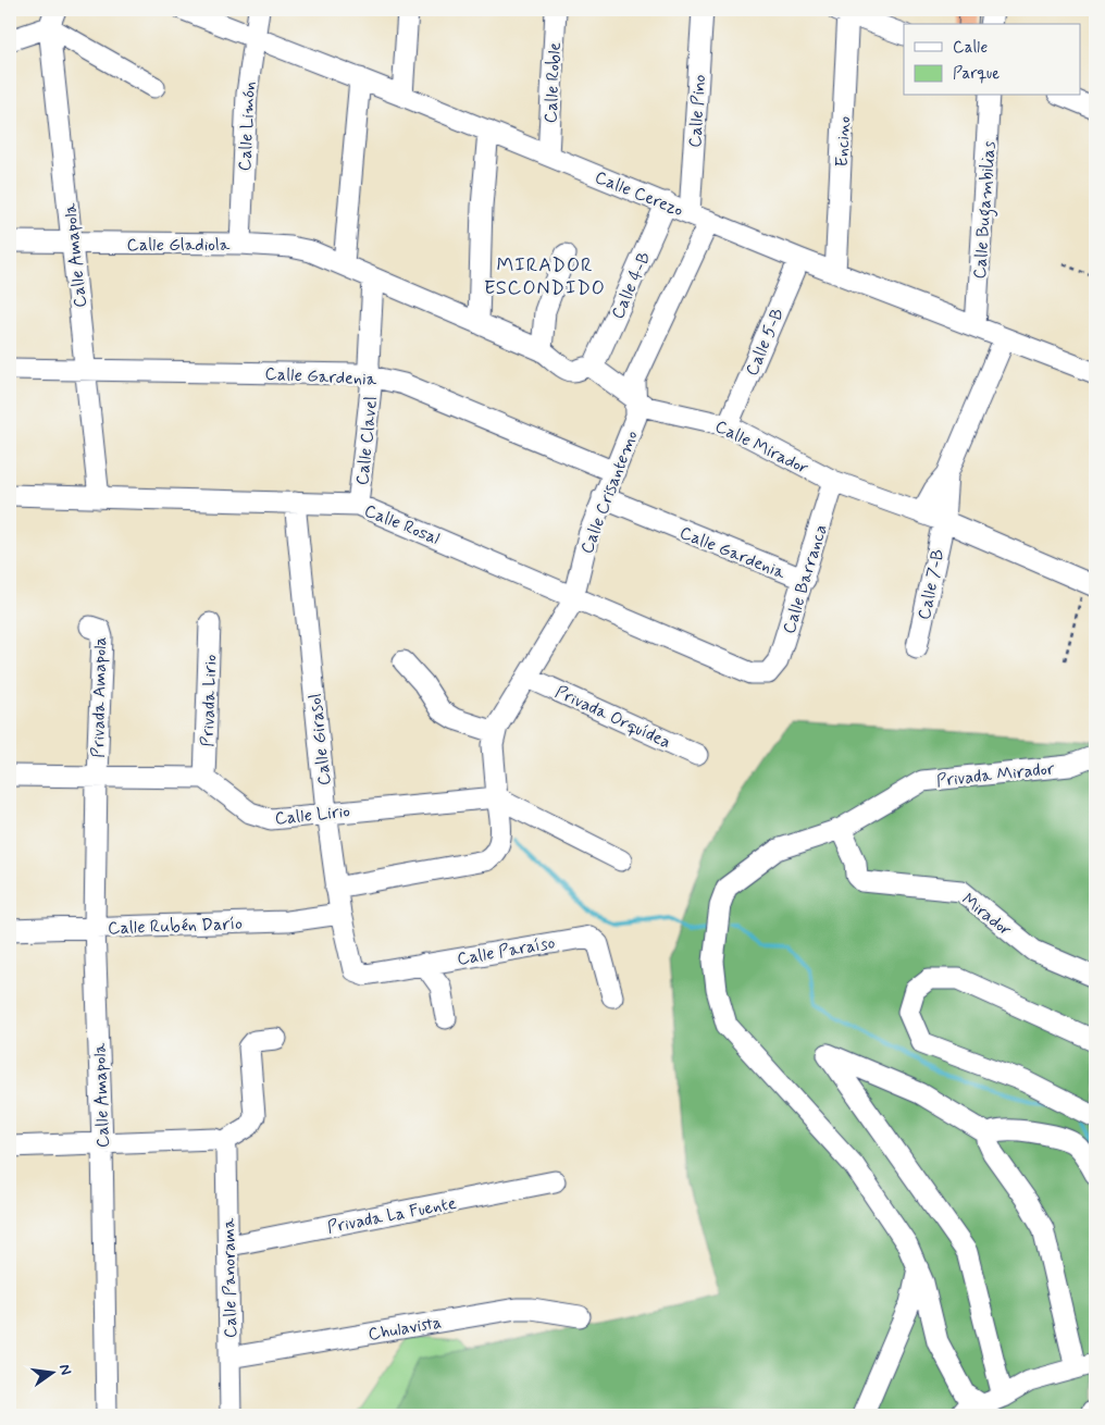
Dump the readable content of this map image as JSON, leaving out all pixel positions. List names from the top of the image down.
{
  "streets": {
    "street": [
      "Calle Roble",
      "Calle Pino",
      "Calle Limón",
      "Encino",
      "Calle Cerezo",
      "Calle Bugambilias",
      "Calle Gladiola",
      "Calle Amapola",
      "Calle 4-B",
      "Calle 5-B",
      "Calle Gardenia",
      "Calle Clavel",
      "Calle Mirador",
      "Calle Crisantemo",
      "Calle Rosal",
      "Calle Barranca",
      "Calle 7-B",
      "Privada Amapola",
      "Privada Lirio",
      "Privada Orquídea",
      "Calle Girasol",
      "Privada Mirador",
      "Calle Lirio",
      "Mirador",
      "Calle Rubén Darío",
      "Calle Paraíso",
      "Privada La Fuente",
      "Calle Panorama",
      "Chulavista"
    ]
  },
  "crossings": [
    ["Calle Roble", "Calle Cerezo"],
    ["Calle Pino", "Calle Cerezo"],
    ["Calle Limón", "Calle Cerezo"],
    ["Calle Limón", "Calle Gladiola"],
    ["Encino", "Calle Cerezo"],
    ["Calle Cerezo", "Calle Bugambilias"],
    ["Calle Cerezo", "Calle 4-B"],
    ["Calle Cerezo", "Calle 5-B"],
    ["Calle Cerezo", "Calle Crisantemo"],
    ["Calle Gladiola", "Calle Amapola"],
    ["Calle Amapola", "Calle Gardenia"],
    ["Calle Amapola", "Calle Rosal"],
    ["Calle Amapola", "Privada Amapola"],
    ["Calle Amapola", "Calle Rubén Darío"],
    ["Calle 4-B", "Calle Mirador"],
    ["Calle 5-B", "Calle Mirador"],
    ["Calle Gardenia", "Calle Clavel"],
    ["Calle Gardenia", "Calle Crisantemo"],
    ["Calle Gardenia", "Calle Barranca"],
    ["Calle Clavel", "Calle Rosal"],
    ["Calle Mirador", "Calle Crisantemo"],
    ["Calle Mirador", "Calle Barranca"],
    ["Calle Crisantemo", "Calle Rosal"],
    ["Calle Crisantemo", "Privada Orquídea"],
    ["Calle Crisantemo", "Calle Lirio"],
    ["Calle Rosal", "Calle Barranca"],
    ["Calle Rosal", "Calle Girasol"],
    ["Privada Lirio", "Calle Lirio"],
    ["Calle Girasol", "Calle Lirio"],
    ["Calle Girasol", "Calle Rubén Darío"],
    ["Calle Girasol", "Calle Paraíso"],
    ["Privada Mirador", "Mirador"],
    ["Privada La Fuente", "Calle Panorama"],
    ["Calle Panorama", "Chulavista"]
  ],
  "districts": ["MIRADOR ESCONDIDO"],
  "legend": ["Calle", "Parque"],
  "north": "right"
}
